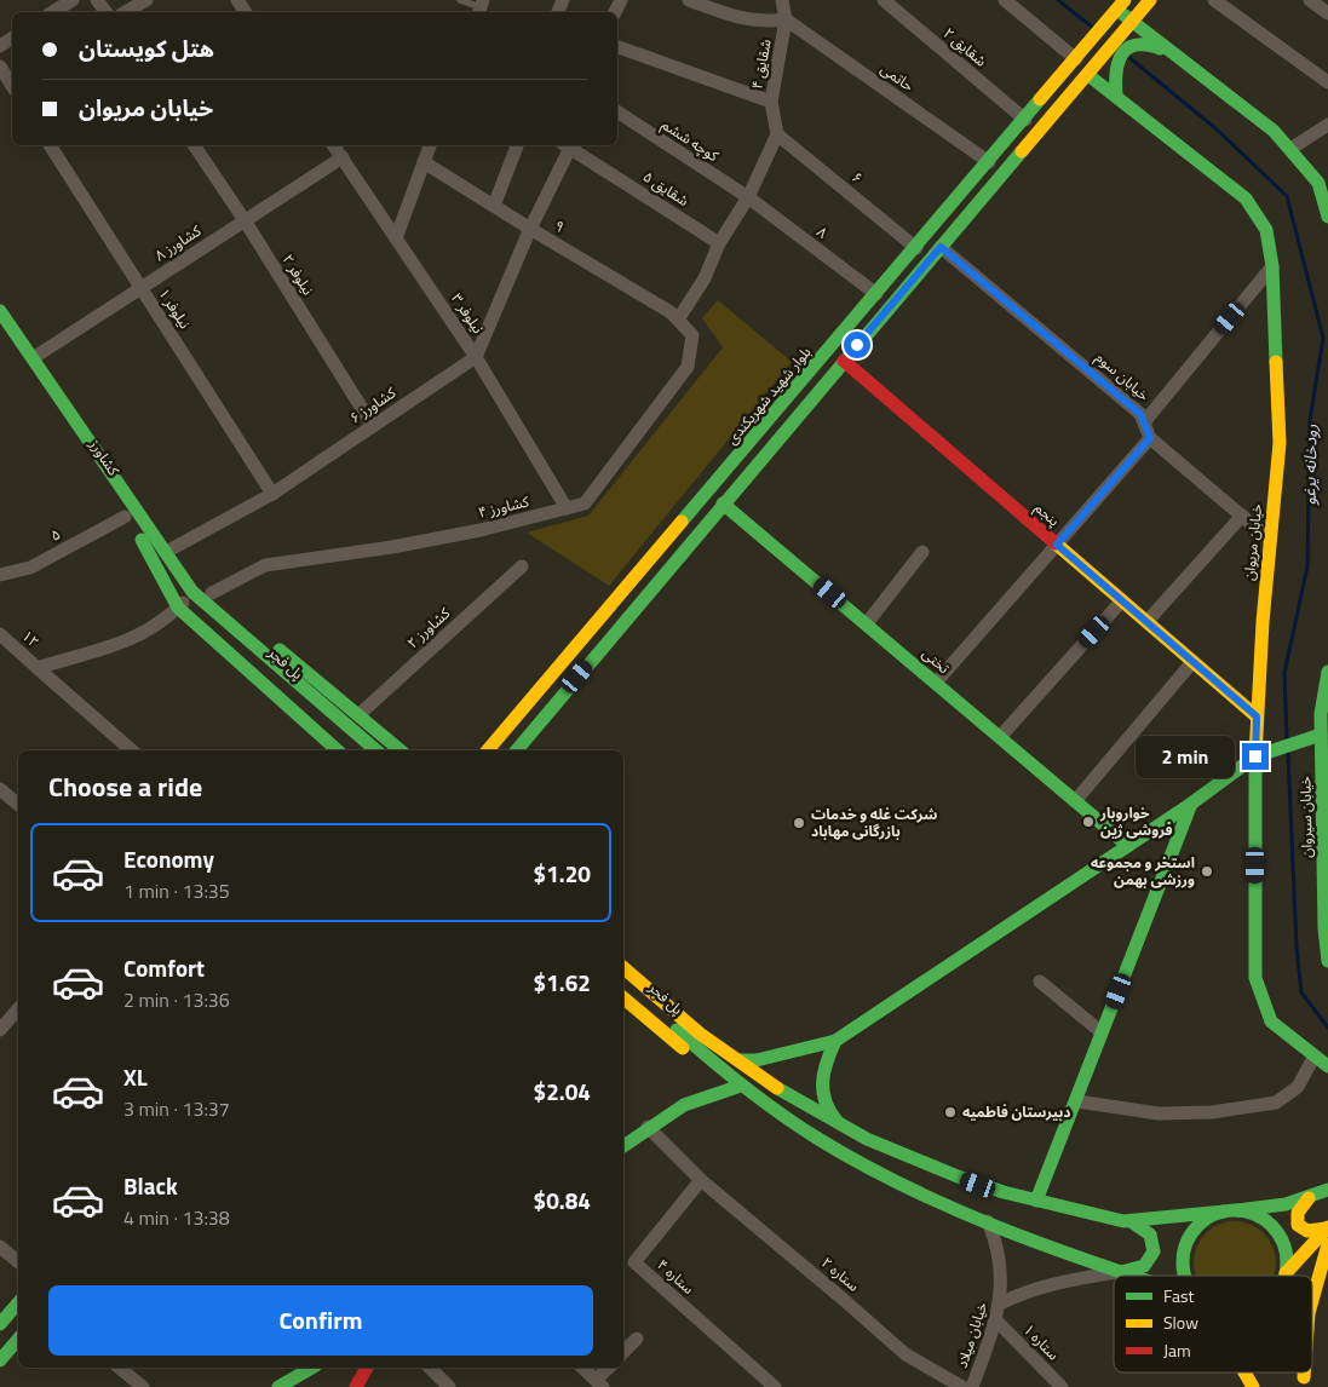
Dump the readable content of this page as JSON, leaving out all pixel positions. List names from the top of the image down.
{
  "streets": {
    "main road": [
      "بلوار شهید شهریکندی",
      "کشاورز",
      "پنجم",
      "خیابان مریوان",
      "تختی",
      "پل فجر",
      "خیابان سیروان"
    ],
    "street": [
      "شقایق ۲",
      "شقایق ۴",
      "حاتمی",
      "کوچه ششم",
      "۶",
      "شقایق ۵",
      "۹",
      "۸",
      "کشاورز ۸",
      "نیلوفر ۲",
      "نیلوفر ۱",
      "نیلوفر ۳",
      "خیابان سوم",
      "کشاورز ۶",
      "کشاورز ۴",
      "۵",
      "کشاورز ۲",
      "۱۲",
      "ستاره ۲",
      "ستاره ۴",
      "خیابان میلاد",
      "ستاره ۱"
    ]
  },
  "crossings": [
    ["شقایق ۲", "بلوار شهید شهریکندی"],
    ["شقایق ۴", "حاتمی"],
    ["شقایق ۴", "۶"],
    ["حاتمی", "بلوار شهید شهریکندی"],
    ["کوچه ششم", "۸"],
    ["۶", "بلوار شهید شهریکندی"],
    ["۹", "کشاورز ۴"],
    ["۸", "بلوار شهید شهریکندی"],
    ["کشاورز ۸", "نیلوفر ۲"],
    ["کشاورز ۸", "نیلوفر ۱"],
    ["کشاورز ۸", "نیلوفر ۳"],
    ["نیلوفر ۲", "کشاورز ۶"],
    ["نیلوفر ۱", "کشاورز ۶"],
    ["نیلوفر ۳", "کشاورز ۶"],
    ["نیلوفر ۳", "کشاورز ۴"],
    ["خیابان سوم", "خیابان مریوان"],
    ["کشاورز", "۵"],
    ["کشاورز", "پل فجر"],
    ["پنجم", "خیابان مریوان"],
    ["ستاره ۲", "ستاره ۴"],
    ["خیابان میلاد", "ستاره ۱"]
  ],
  "water": ["رودخانه یرغو"],
  "places": [
    "خواروبار فروشی ژین",
    "شرکت غله و خدمات بازرگانی مهاباد",
    "استخر و مجموعه ورزشی بهمن",
    "دبیرستان فاطمیه"
  ],
  "legend": ["Fast", "Slow", "Jam"],
  "page": {
    "banner": ["هتل کویستان", "خیابان مریوان"],
    "bubble": "2 min",
    "heading": "Choose a ride",
    "list": [
      {
        "name": "Economy",
        "note": "1 min · 13:35",
        "value": "$1.20"
      },
      {
        "name": "Comfort",
        "note": "2 min · 13:36",
        "value": "$1.62"
      },
      {
        "name": "XL",
        "note": "3 min · 13:37",
        "value": "$2.04"
      },
      {
        "name": "Black",
        "note": "4 min · 13:38",
        "value": "$0.84"
      }
    ],
    "buttons": "Confirm"
  }
}
